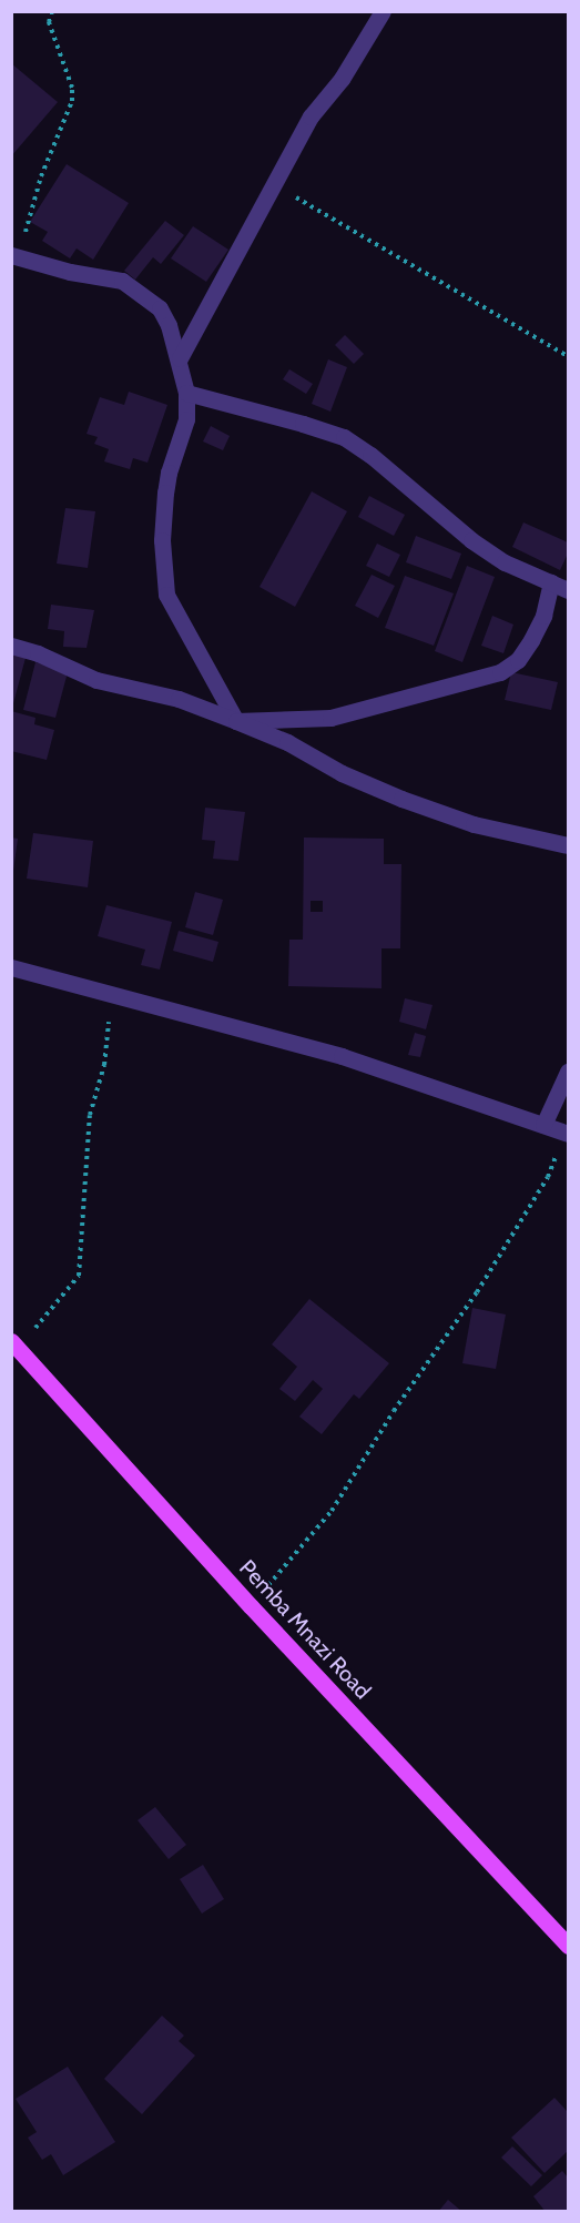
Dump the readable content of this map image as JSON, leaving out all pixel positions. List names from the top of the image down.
{
  "streets": {
    "main road": ["Pemba Mnazi Road"]
  }
}
